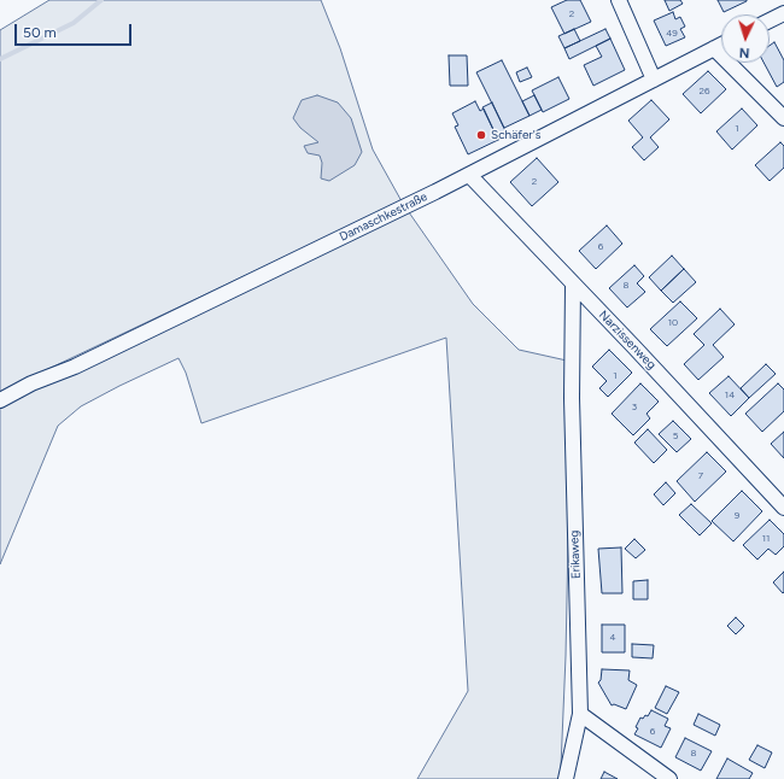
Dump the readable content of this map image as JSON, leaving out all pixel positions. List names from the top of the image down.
{
  "streets": {
    "street": ["Damaschkestraße", "Narzissenweg", "Erikaweg"]
  },
  "crossings": [
    ["Damaschkestraße", "Narzissenweg"],
    ["Narzissenweg", "Erikaweg"]
  ],
  "places": ["Schäfer's"],
  "house_numbers": [
    "2",
    "49",
    "26",
    "1",
    "2",
    "6",
    "8",
    "10",
    "1",
    "14",
    "3",
    "5",
    "7",
    "9",
    "11",
    "4",
    "6",
    "8"
  ],
  "scale_bar": "50 m",
  "north": "bottom"
}
